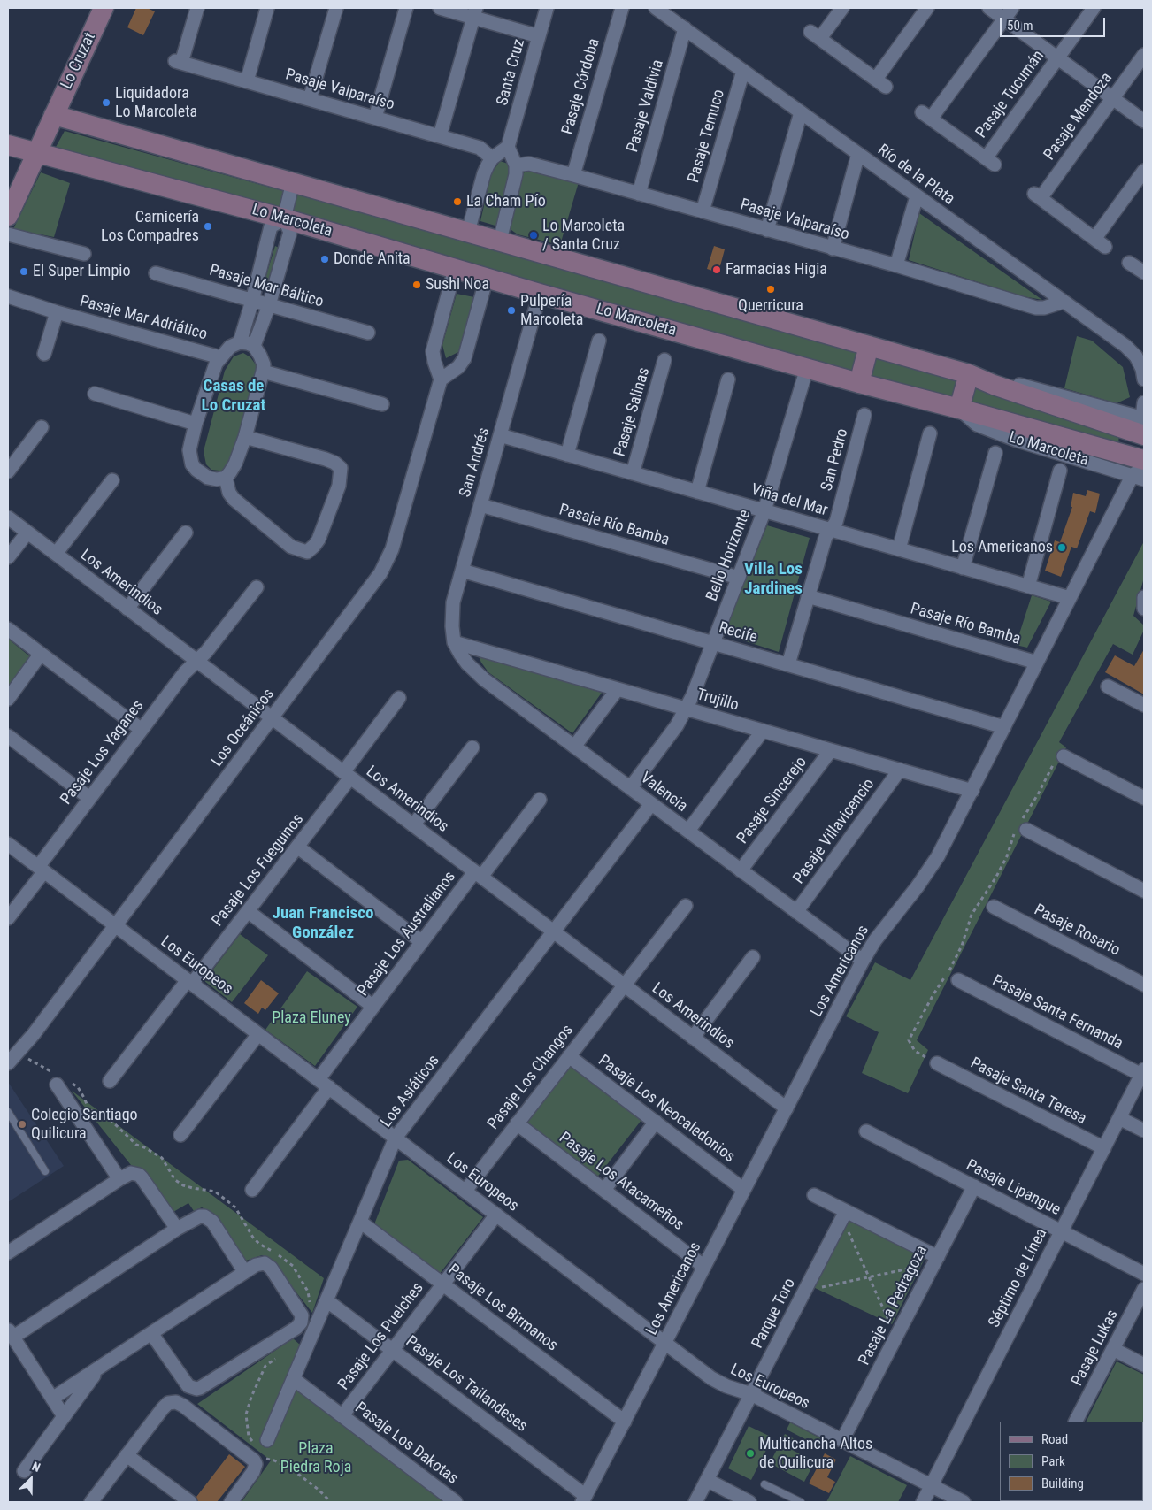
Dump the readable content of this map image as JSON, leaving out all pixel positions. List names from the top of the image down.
{
  "streets": {
    "main road": ["Lo Cruzat", "Lo Marcoleta"],
    "street": [
      "Santa Cruz",
      "Pasaje Córdoba",
      "Pasaje Valparaíso",
      "Pasaje Tucumán",
      "Pasaje Valdivia",
      "Pasaje Mendoza",
      "Pasaje Temuco",
      "Río de la Plata",
      "Pasaje Mar Báltico",
      "Pasaje Mar Adriático",
      "Pasaje Salinas",
      "San Pedro",
      "San Andrés",
      "Viña del Mar",
      "Pasaje Río Bamba",
      "Bello Horizonte",
      "Los Amerindios",
      "Recife",
      "Trujillo",
      "Los Oceánicos",
      "Pasaje Los Yaganes",
      "Valencia",
      "Pasaje Sincerejo",
      "Pasaje Villavicencio",
      "Pasaje Los Fueguinos",
      "Pasaje Rosario",
      "Pasaje Los Australianos",
      "Los Europeos",
      "Los Americanos",
      "Pasaje Santa Fernanda",
      "Pasaje Los Changos",
      "Los Asiáticos",
      "Pasaje Santa Teresa",
      "Pasaje Los Neocaledonios",
      "Pasaje Los Atacameños",
      "Pasaje Lipangue",
      "Séptimo de Línea",
      "Pasaje La Pedragoza",
      "Pasaje Los Birmanos",
      "Parque Toro",
      "Pasaje Los Puelches",
      "Pasaje Lukas",
      "Pasaje Los Tailandeses",
      "Pasaje Los Dakotas"
    ]
  },
  "crossings": [
    ["Lo Cruzat", "Lo Marcoleta"],
    ["Pasaje Córdoba", "Pasaje Valparaíso"],
    ["Pasaje Valparaíso", "Pasaje Valdivia"],
    ["Pasaje Valparaíso", "Pasaje Temuco"],
    ["Pasaje Valparaíso", "Río de la Plata"],
    ["Pasaje Valdivia", "Río de la Plata"],
    ["Pasaje Temuco", "Río de la Plata"],
    ["Lo Marcoleta", "San Andrés"],
    ["Lo Marcoleta", "Bello Horizonte"],
    ["Lo Marcoleta", "Los Americanos"],
    ["Pasaje Salinas", "Viña del Mar"],
    ["San Pedro", "Viña del Mar"],
    ["San Pedro", "Pasaje Río Bamba"],
    ["San Pedro", "Recife"],
    ["San Andrés", "Viña del Mar"],
    ["San Andrés", "Pasaje Río Bamba"],
    ["San Andrés", "Recife"],
    ["San Andrés", "Trujillo"],
    ["San Andrés", "Valencia"],
    ["Viña del Mar", "Bello Horizonte"],
    ["Viña del Mar", "Los Americanos"],
    ["Pasaje Río Bamba", "Bello Horizonte"],
    ["Pasaje Río Bamba", "Los Americanos"],
    ["Bello Horizonte", "Recife"],
    ["Bello Horizonte", "Trujillo"],
    ["Bello Horizonte", "Valencia"],
    ["Los Amerindios", "Los Oceánicos"],
    ["Los Amerindios", "Pasaje Los Yaganes"],
    ["Los Amerindios", "Pasaje Los Fueguinos"],
    ["Los Amerindios", "Pasaje Los Australianos"],
    ["Los Amerindios", "Los Americanos"],
    ["Los Amerindios", "Pasaje Los Changos"],
    ["Los Amerindios", "Los Asiáticos"],
    ["Recife", "Los Americanos"],
    ["Trujillo", "Valencia"],
    ["Trujillo", "Pasaje Sincerejo"],
    ["Trujillo", "Pasaje Villavicencio"],
    ["Trujillo", "Los Americanos"],
    ["Los Oceánicos", "Los Europeos"],
    ["Pasaje Los Yaganes", "Los Europeos"],
    ["Valencia", "Pasaje Sincerejo"],
    ["Valencia", "Pasaje Villavicencio"],
    ["Valencia", "Los Americanos"],
    ["Valencia", "Los Asiáticos"],
    ["Pasaje Los Fueguinos", "Los Europeos"],
    ["Pasaje Los Australianos", "Los Europeos"],
    ["Los Europeos", "Los Americanos"],
    ["Los Europeos", "Pasaje Los Changos"],
    ["Los Europeos", "Los Asiáticos"],
    ["Los Europeos", "Séptimo de Línea"],
    ["Los Europeos", "Pasaje La Pedragoza"],
    ["Los Europeos", "Parque Toro"],
    ["Los Europeos", "Pasaje Los Puelches"],
    ["Los Americanos", "Pasaje Los Neocaledonios"],
    ["Los Americanos", "Pasaje Los Atacameños"],
    ["Los Americanos", "Pasaje Los Birmanos"],
    ["Los Americanos", "Pasaje Los Tailandeses"],
    ["Pasaje Santa Fernanda", "Séptimo de Línea"],
    ["Pasaje Los Changos", "Pasaje Los Neocaledonios"],
    ["Pasaje Los Changos", "Pasaje Los Atacameños"],
    ["Los Asiáticos", "Pasaje Los Birmanos"],
    ["Los Asiáticos", "Pasaje Los Tailandeses"],
    ["Los Asiáticos", "Pasaje Los Dakotas"],
    ["Pasaje Santa Teresa", "Séptimo de Línea"],
    ["Pasaje Lipangue", "Séptimo de Línea"],
    ["Pasaje Lipangue", "Pasaje La Pedragoza"],
    ["Pasaje Los Birmanos", "Pasaje Los Puelches"],
    ["Pasaje Los Puelches", "Pasaje Los Tailandeses"],
    ["Pasaje Los Puelches", "Pasaje Los Dakotas"]
  ],
  "districts": ["Casas de Lo Cruzat", "Villa Los Jardines", "Juan Francisco González"],
  "parks": ["Plaza Eluney", "Plaza Piedra Roja"],
  "places": [
    "Liquidadora Lo Marcoleta",
    "La Cham Pío",
    "Carnicería Los Compadres",
    "Lo Marcoleta / Santa Cruz",
    "Donde Anita",
    "Farmacias Higia",
    "El Super Limpio",
    "Sushi Noa",
    "Querricura",
    "Pulpería Marcoleta",
    "Los Americanos",
    "Colegio Santiago Quilicura",
    "Multicancha Altos de Quilicura"
  ],
  "legend": ["Road", "Park", "Building"],
  "scale_bar": "50 m",
  "north": "top right"
}
